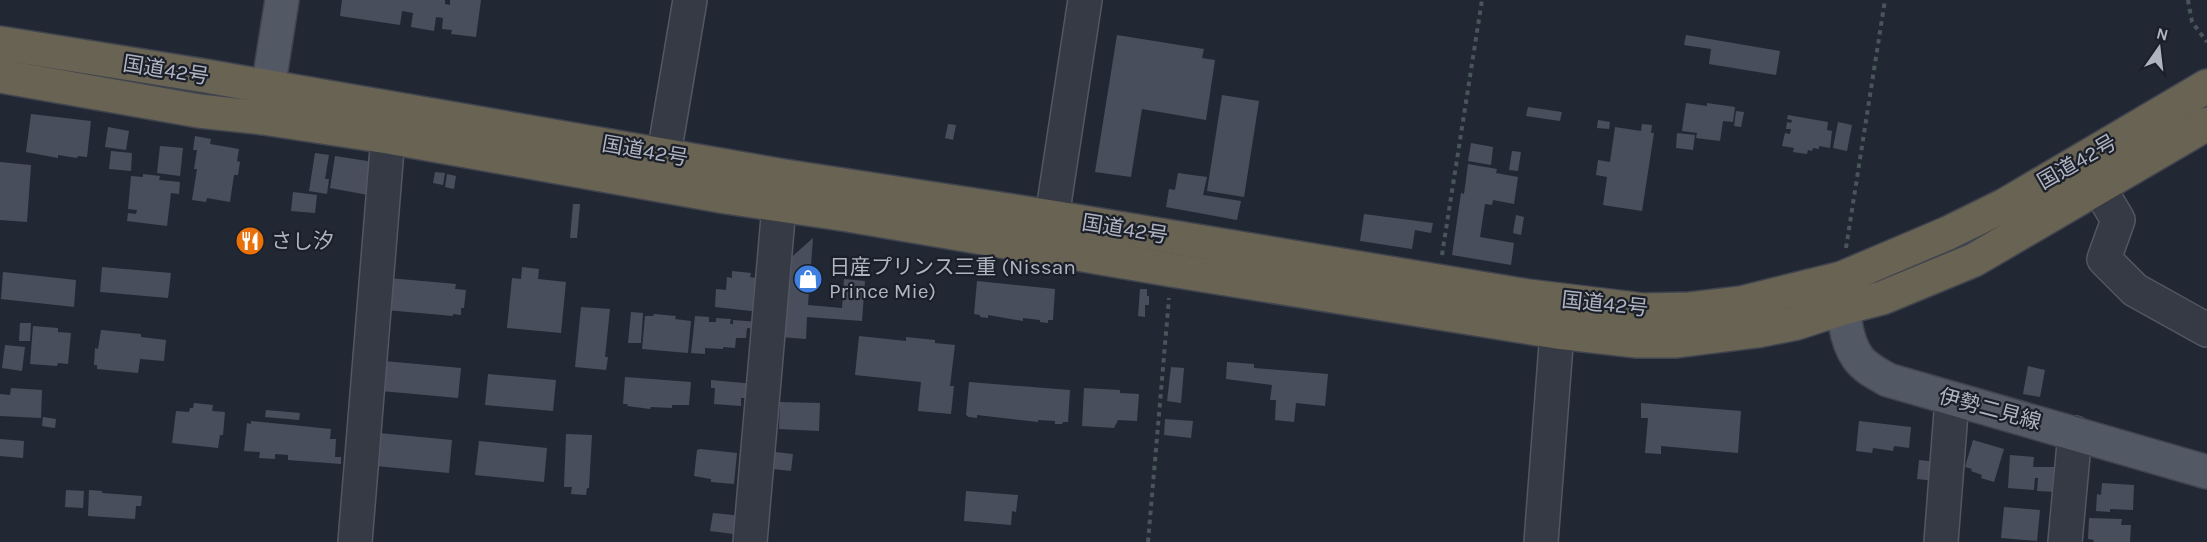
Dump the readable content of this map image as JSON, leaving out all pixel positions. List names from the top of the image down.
{
  "streets": {
    "highway": ["国道42号"],
    "main road": ["伊勢二見線"]
  },
  "crossings": [
    ["国道42号", "伊勢二見線"]
  ],
  "places": {
    "restaurant": ["さし汐"],
    "shop": ["日産プリンス三重 (Nissan Prince Mie)"]
  },
  "north": "top"
}
